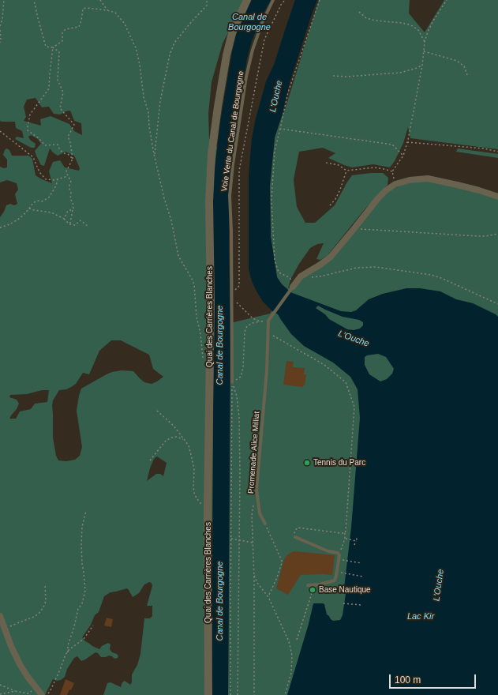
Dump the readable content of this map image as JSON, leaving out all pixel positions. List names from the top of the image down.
{
  "streets": {
    "street": ["Quai des Carrières Blanches"],
    "lane": ["Voie Verte du Canal de Bourgogne", "Promenade Alice Milliat"]
  },
  "water": ["Canal de Bourgogne", "L'Ouche", "Lac Kir"],
  "places": ["Tennis du Parc", "Base Nautique"],
  "scale_bar": "100 m"
}
